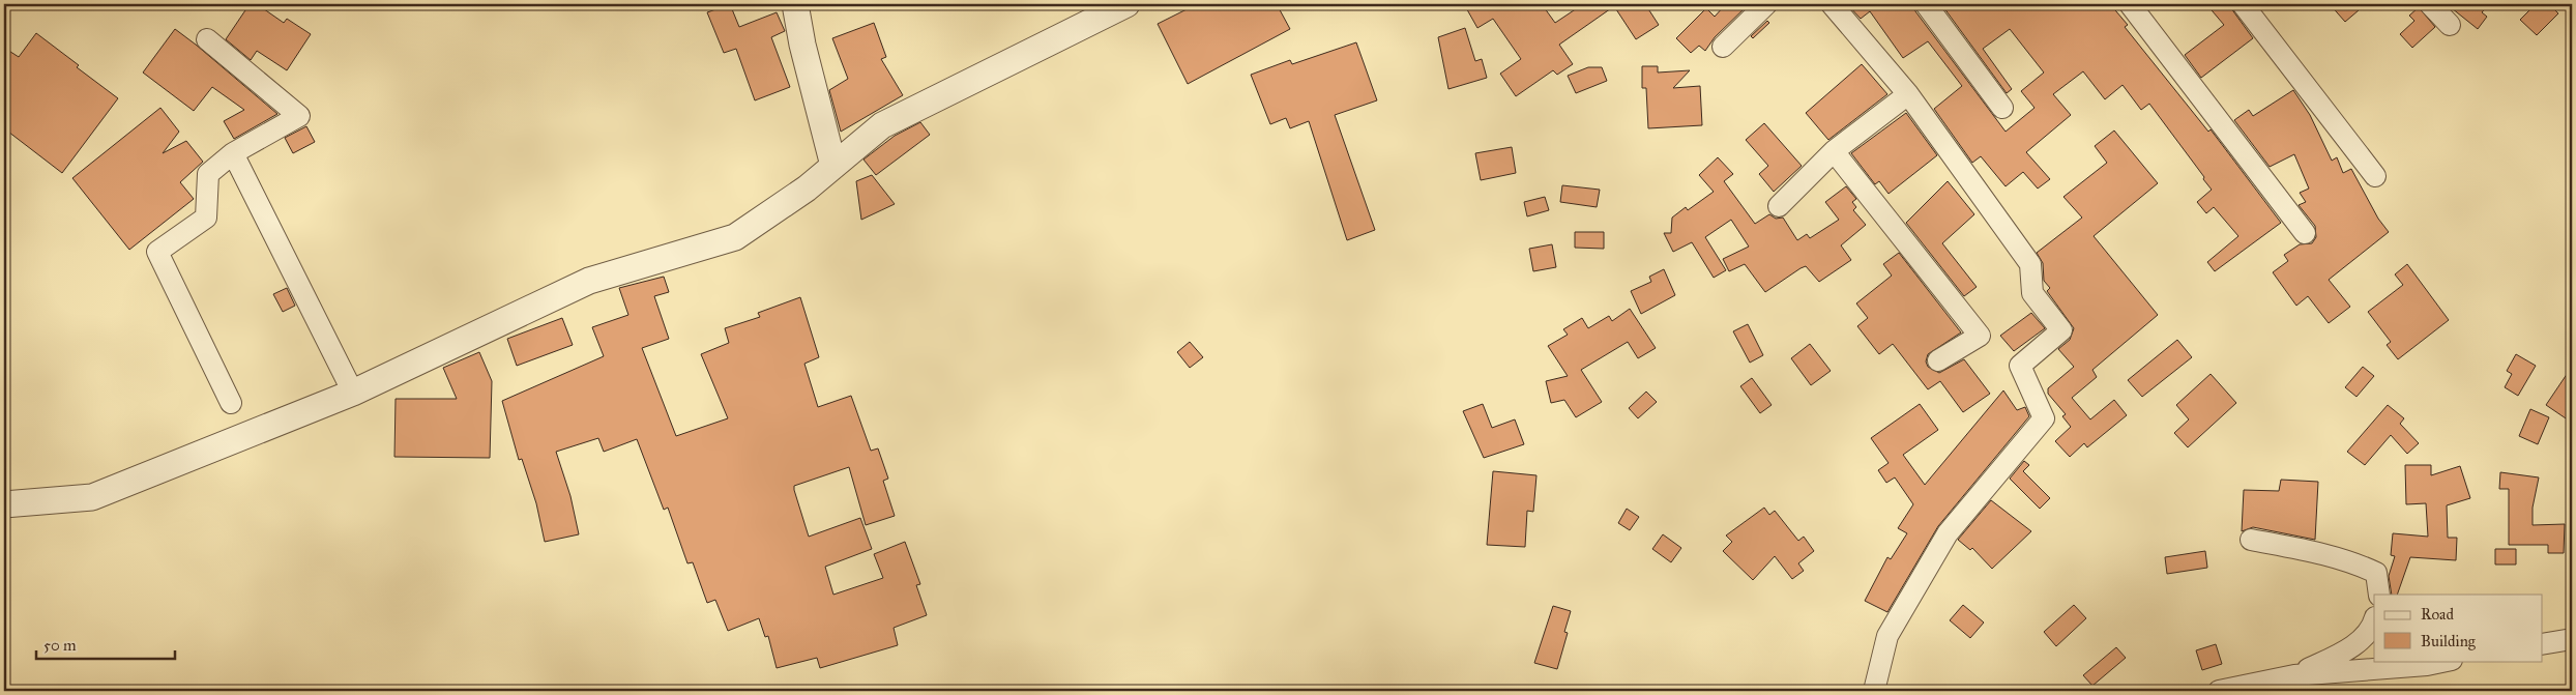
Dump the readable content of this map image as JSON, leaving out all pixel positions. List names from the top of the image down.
{
  "legend": ["Road", "Building"],
  "scale_bar": "50 m"
}
